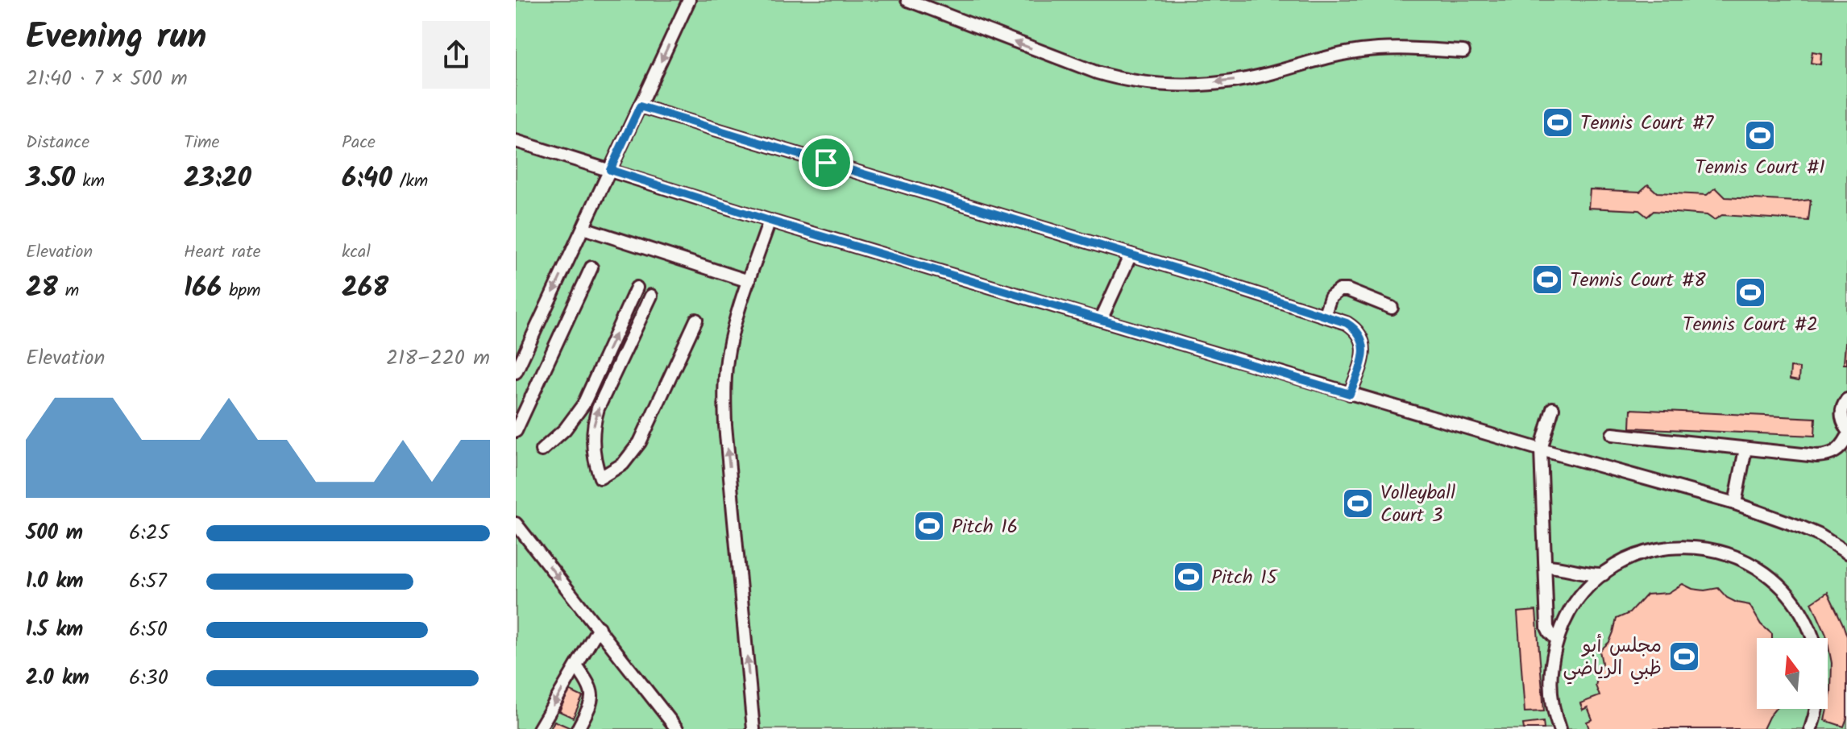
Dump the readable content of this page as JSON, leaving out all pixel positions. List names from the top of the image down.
{
  "places": {
    "sports": [
      "Tennis Court #7",
      "Tennis Court #1",
      "Tennis Court #8",
      "Tennis Court #2",
      "Volleyball Court 3",
      "Pitch 16",
      "Pitch 15",
      "مجلس أبو ظبي الرياضي"
    ]
  },
  "north": "top",
  "page": {
    "heading": ["Evening run", "21:40 · 7 × 500 m"],
    "stats": [
      ["Distance", "3.50 km"],
      ["Time", "23:20"],
      ["Pace", "6:40 /km"],
      ["Elevation", "28 m"],
      ["Heart rate", "166 bpm"],
      ["kcal", "268"]
    ],
    "chart": ["Elevation", "218–220 m"],
    "list": [
      {
        "name": "500 m",
        "note": "6:25"
      },
      {
        "name": "1.0 km",
        "note": "6:57"
      },
      {
        "name": "1.5 km",
        "note": "6:50"
      },
      {
        "name": "2.0 km",
        "note": "6:30"
      }
    ]
  }
}
